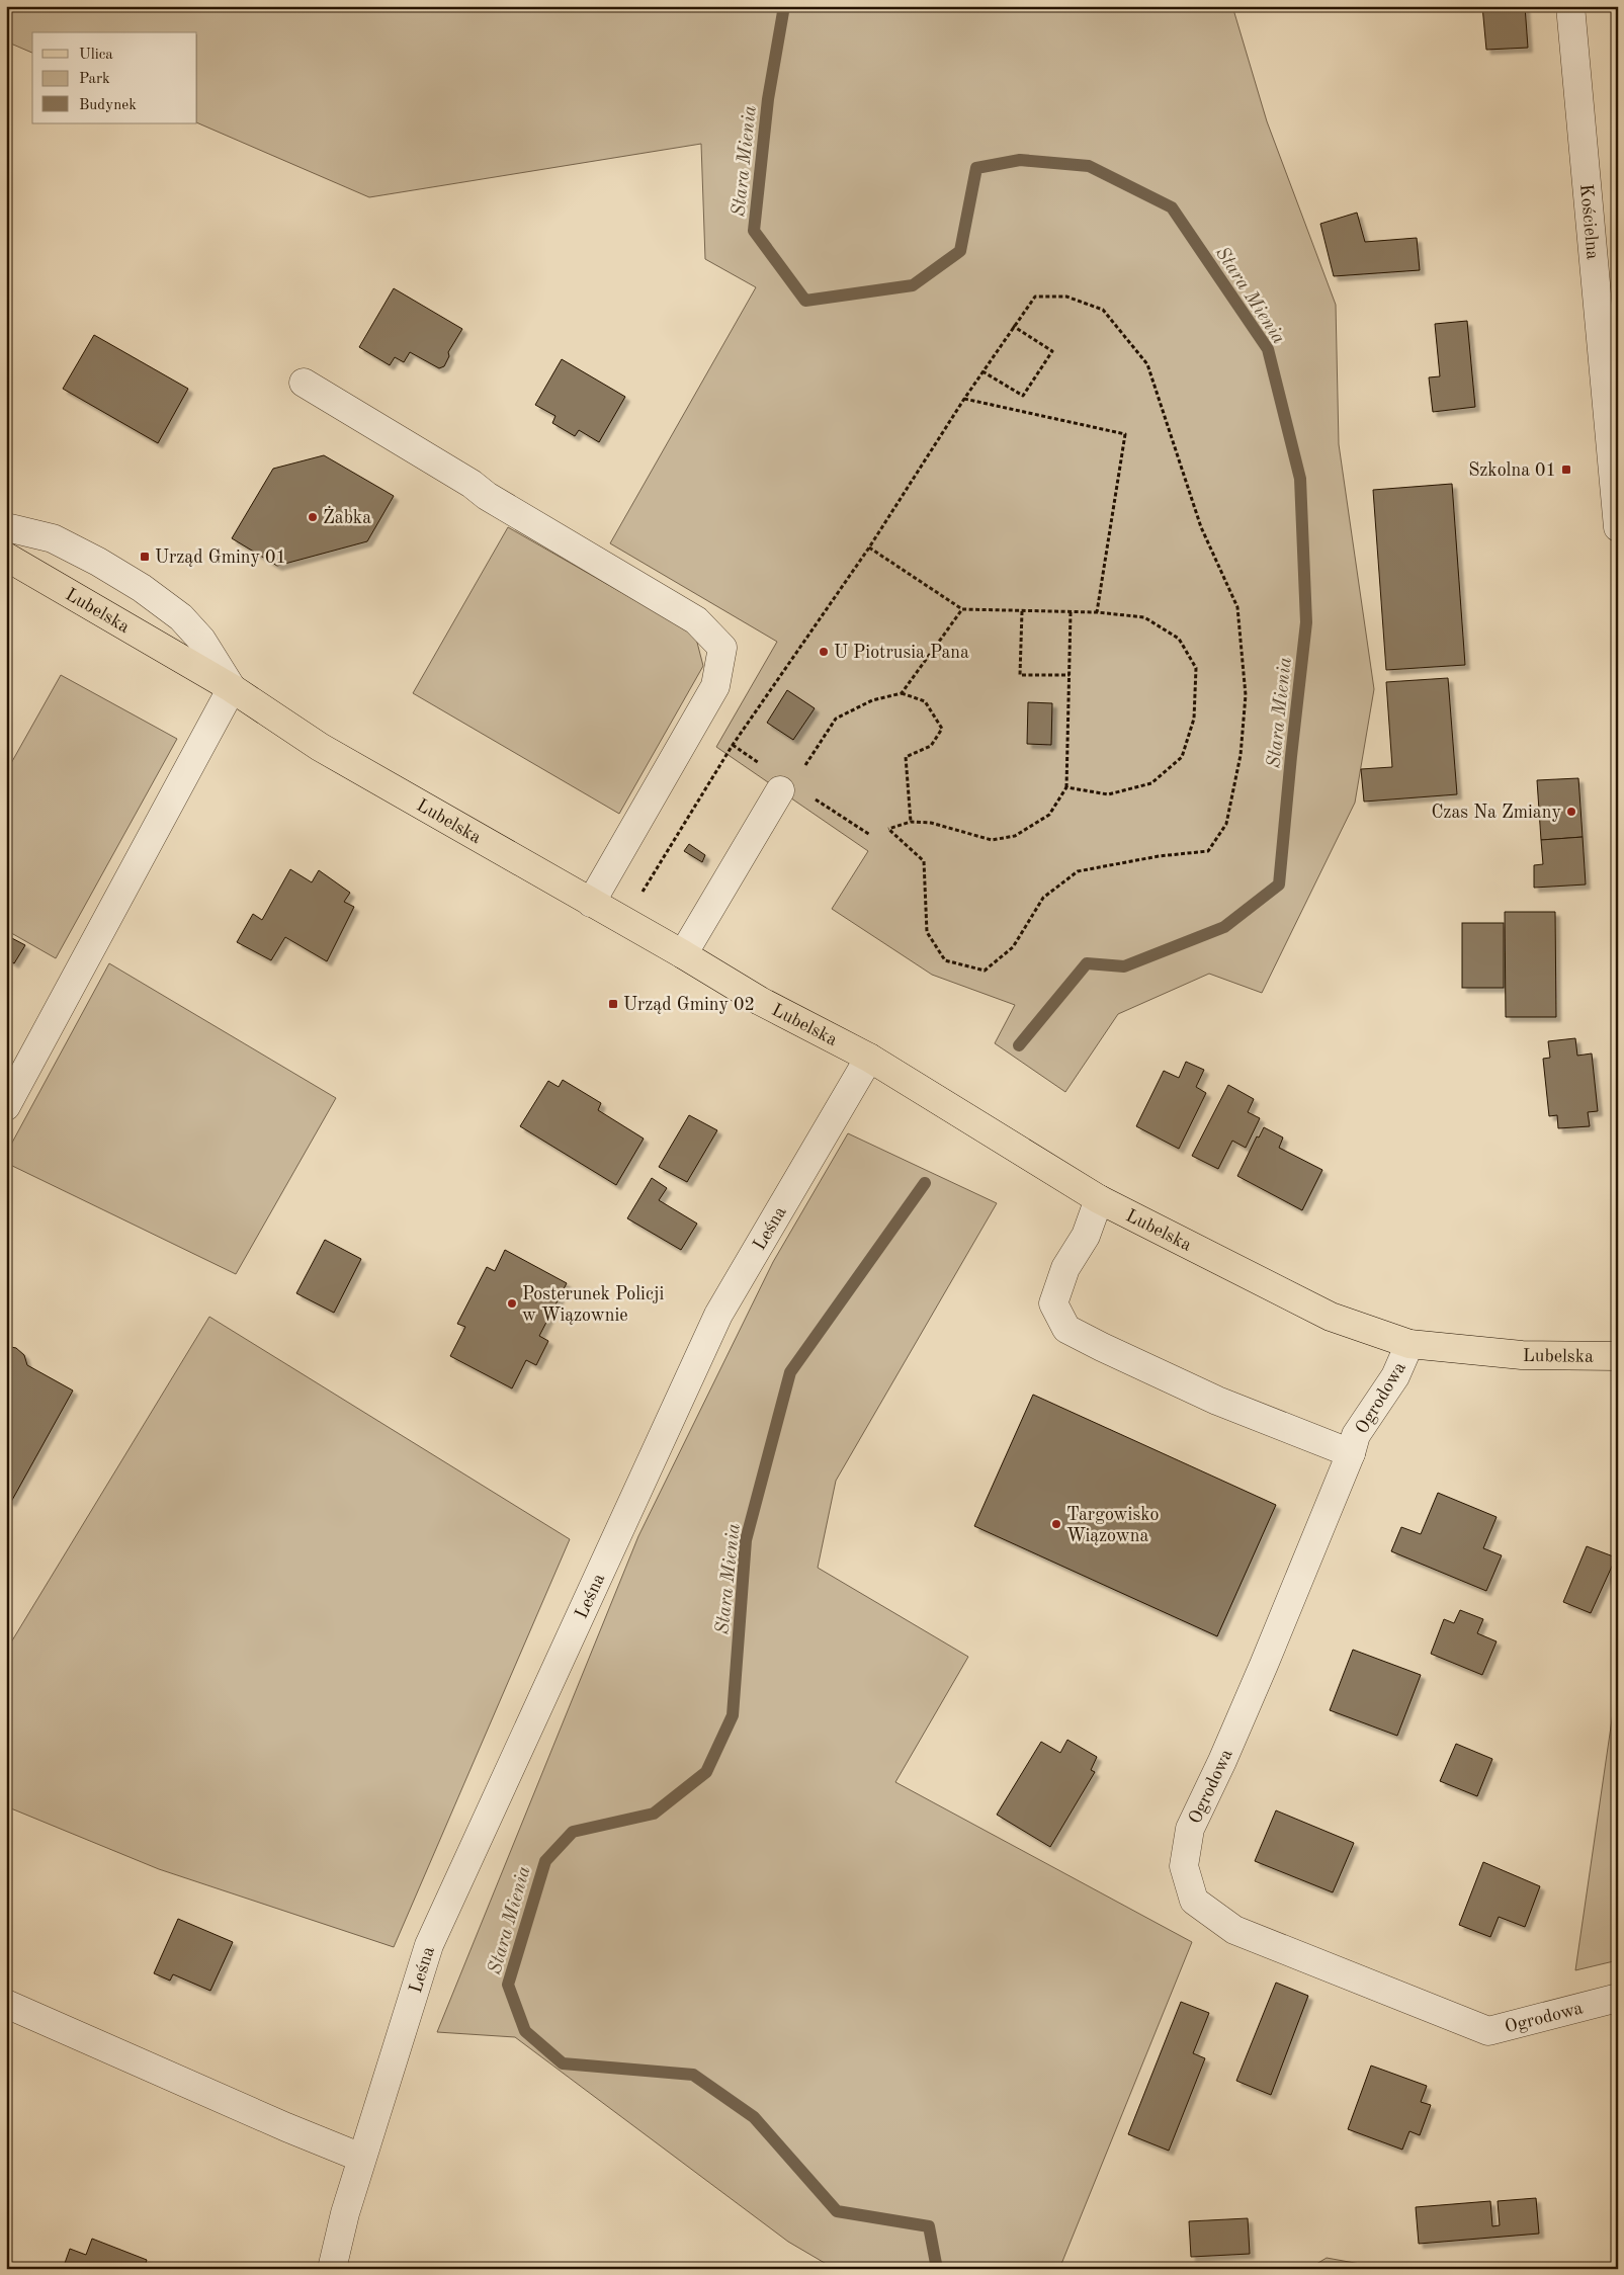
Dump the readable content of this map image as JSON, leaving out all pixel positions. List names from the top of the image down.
{
  "streets": {
    "main road": ["Lubelska"],
    "street": ["Kościelna", "Leśna", "Ogrodowa"]
  },
  "crossings": [
    ["Lubelska", "Leśna"],
    ["Lubelska", "Ogrodowa"]
  ],
  "water": ["Stara Mienia"],
  "places": {
    "transit": ["Szkolna 01", "Urząd Gminy 01", "Urząd Gminy 02"],
    "other": [
      "Żabka",
      "U Piotrusia Pana",
      "Czas Na Zmiany",
      "Posterunek Policji w Wiązownie",
      "Targowisko Wiązowna"
    ]
  },
  "legend": ["Ulica", "Park", "Budynek"]
}
